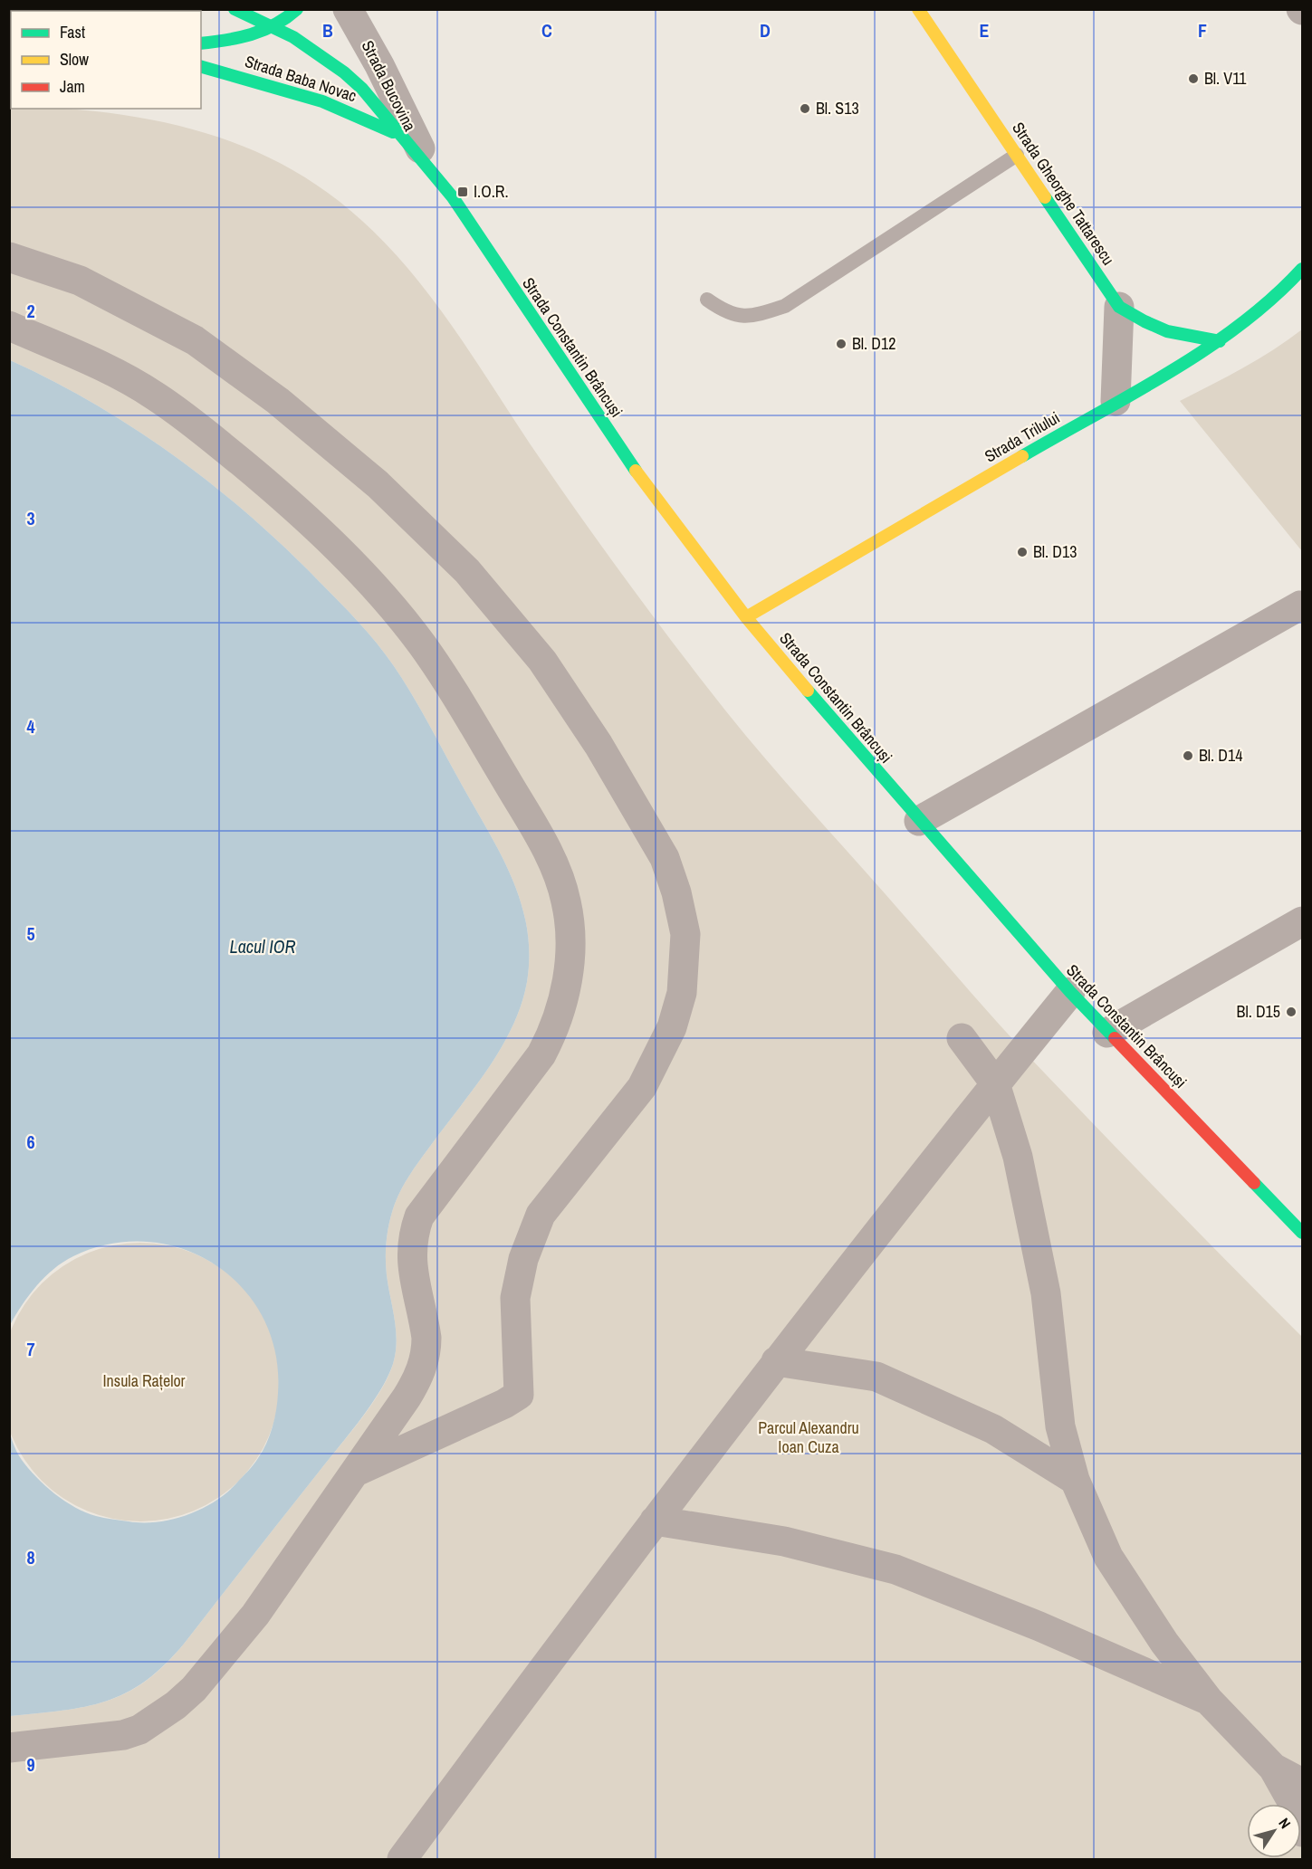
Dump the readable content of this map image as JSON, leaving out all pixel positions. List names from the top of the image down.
{
  "streets": {
    "main road": [
      "Strada Baba Novac",
      "Strada Gheorghe Tattarescu",
      "Strada Constantin Brâncuși",
      "Strada Trilului"
    ],
    "street": ["Strada Bucovina"]
  },
  "crossings": [
    ["Strada Baba Novac", "Strada Constantin Brâncuși"],
    ["Strada Bucovina", "Strada Constantin Brâncuși"],
    ["Strada Gheorghe Tattarescu", "Strada Trilului"],
    ["Strada Constantin Brâncuși", "Strada Trilului"]
  ],
  "water": ["Lacul IOR"],
  "parks": ["Insula Rațelor", "Parcul Alexandru Ioan Cuza"],
  "places": {
    "other": [
      "Bl. V11",
      "Bl. S13",
      "Bl. D12",
      "Bl. D13",
      "Bl. D14",
      "Bl. D15"
    ],
    "transit": ["I.O.R."]
  },
  "legend": ["Fast", "Slow", "Jam"],
  "north": "top right",
  "grid": {
    "columns": [
      "B",
      "C",
      "D",
      "E",
      "F"
    ],
    "rows": [
      "2",
      "3",
      "4",
      "5",
      "6",
      "7",
      "8",
      "9"
    ]
  }
}
